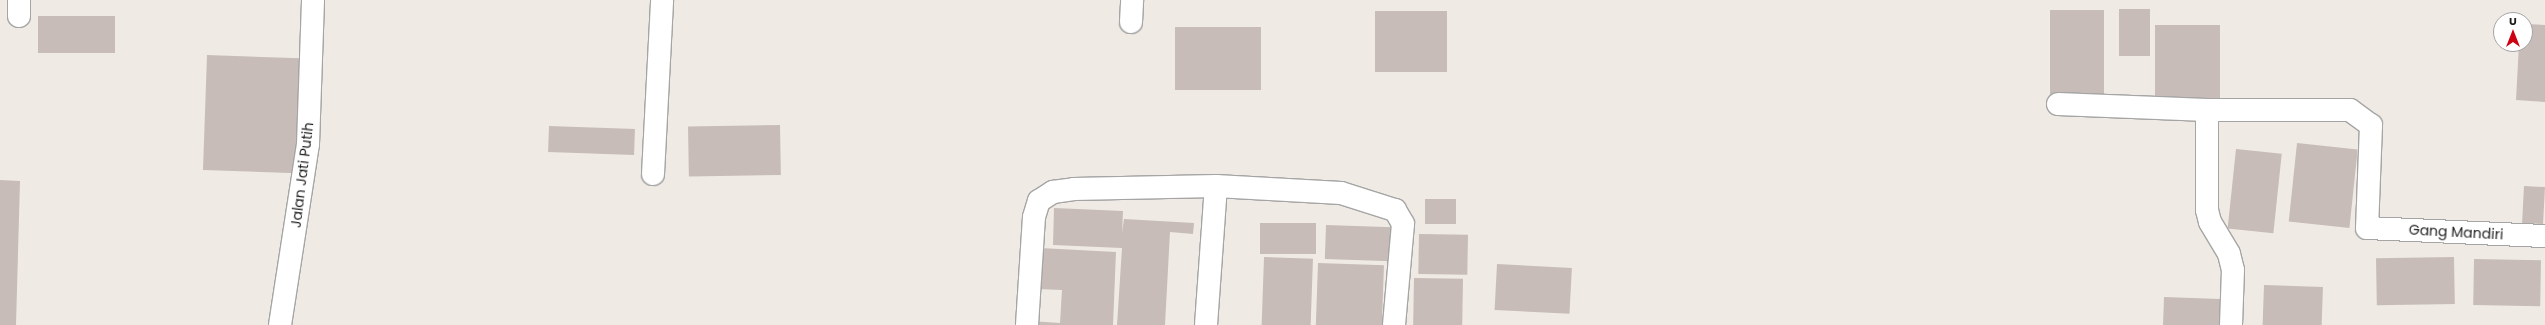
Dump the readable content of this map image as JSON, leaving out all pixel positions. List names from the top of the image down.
{
  "streets": {
    "street": ["Jalan Jati Putih", "Gang Mandiri"]
  },
  "north": "top"
}
